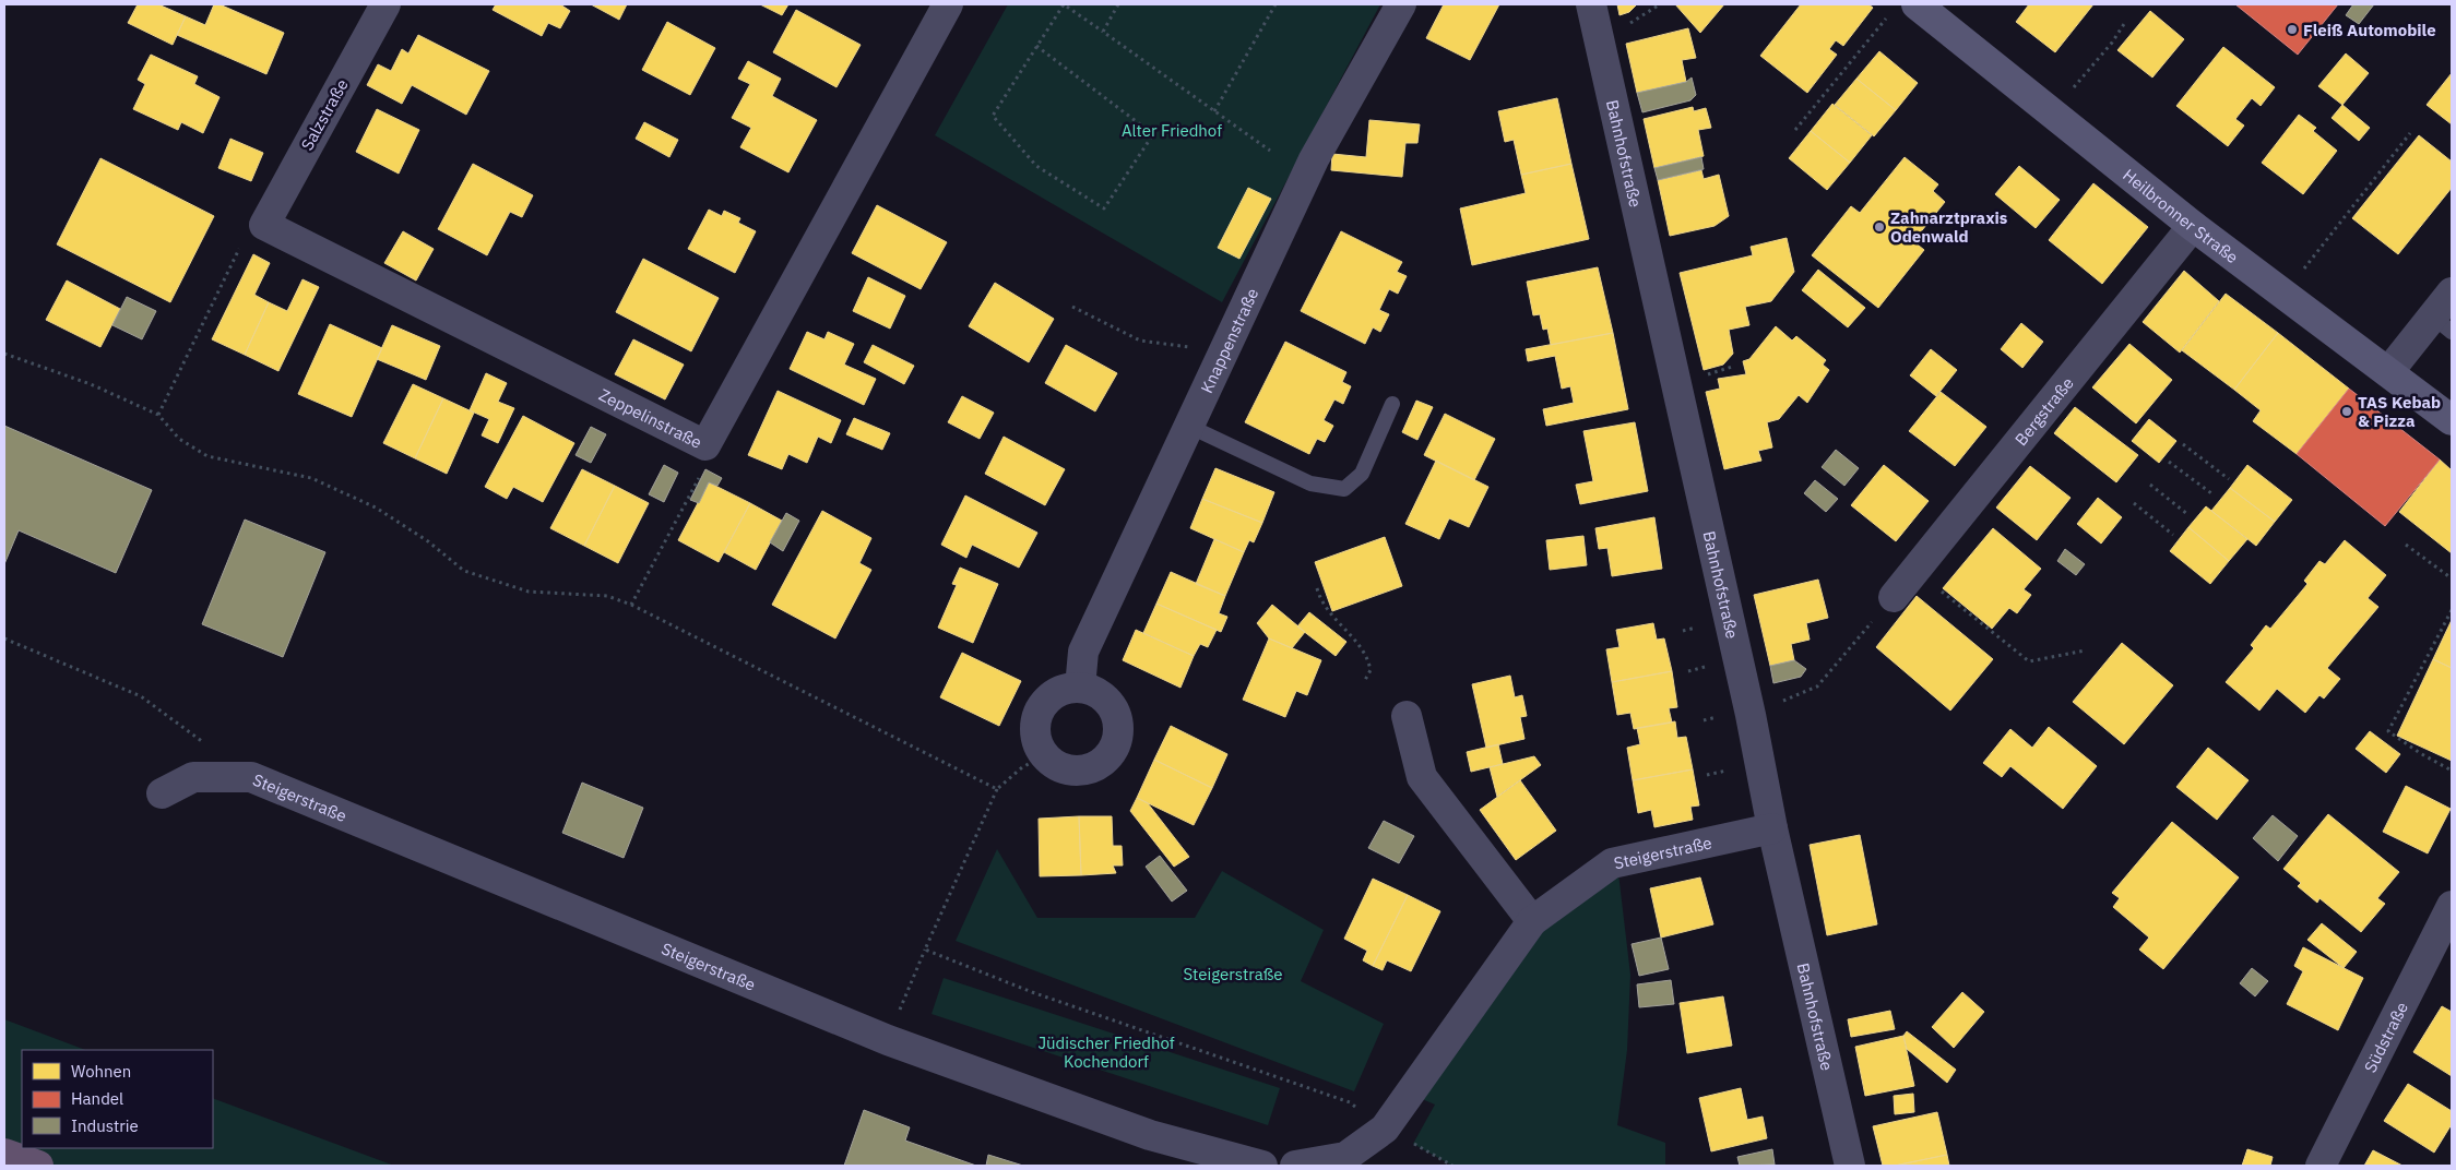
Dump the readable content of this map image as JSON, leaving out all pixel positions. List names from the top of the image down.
{
  "streets": {
    "main road": ["Heilbronner Straße"],
    "street": [
      "Salzstraße",
      "Bahnhofstraße",
      "Knappenstraße",
      "Bergstraße",
      "Zeppelinstraße",
      "Steigerstraße",
      "Südstraße"
    ]
  },
  "crossings": [
    ["Salzstraße", "Zeppelinstraße"],
    ["Bahnhofstraße", "Steigerstraße"],
    ["Heilbronner Straße", "Bergstraße"]
  ],
  "parks": ["Alter Friedhof", "Steigerstraße", "Jüdischer Friedhof Kochendorf"],
  "places": ["Fleiß Automobile", "Zahnarztpraxis Odenwald", "TAS Kebab & Pizza"],
  "legend": ["Wohnen", "Handel", "Industrie"]
}
